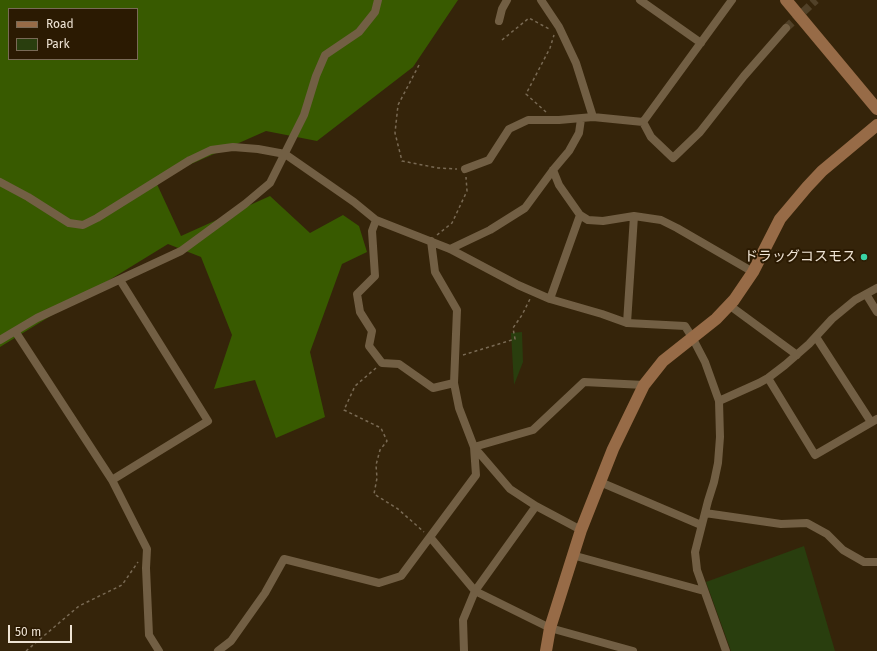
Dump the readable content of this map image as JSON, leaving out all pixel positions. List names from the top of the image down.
{
  "places": ["ドラッグコスモス"],
  "legend": ["Road", "Park"],
  "scale_bar": "50 m"
}
